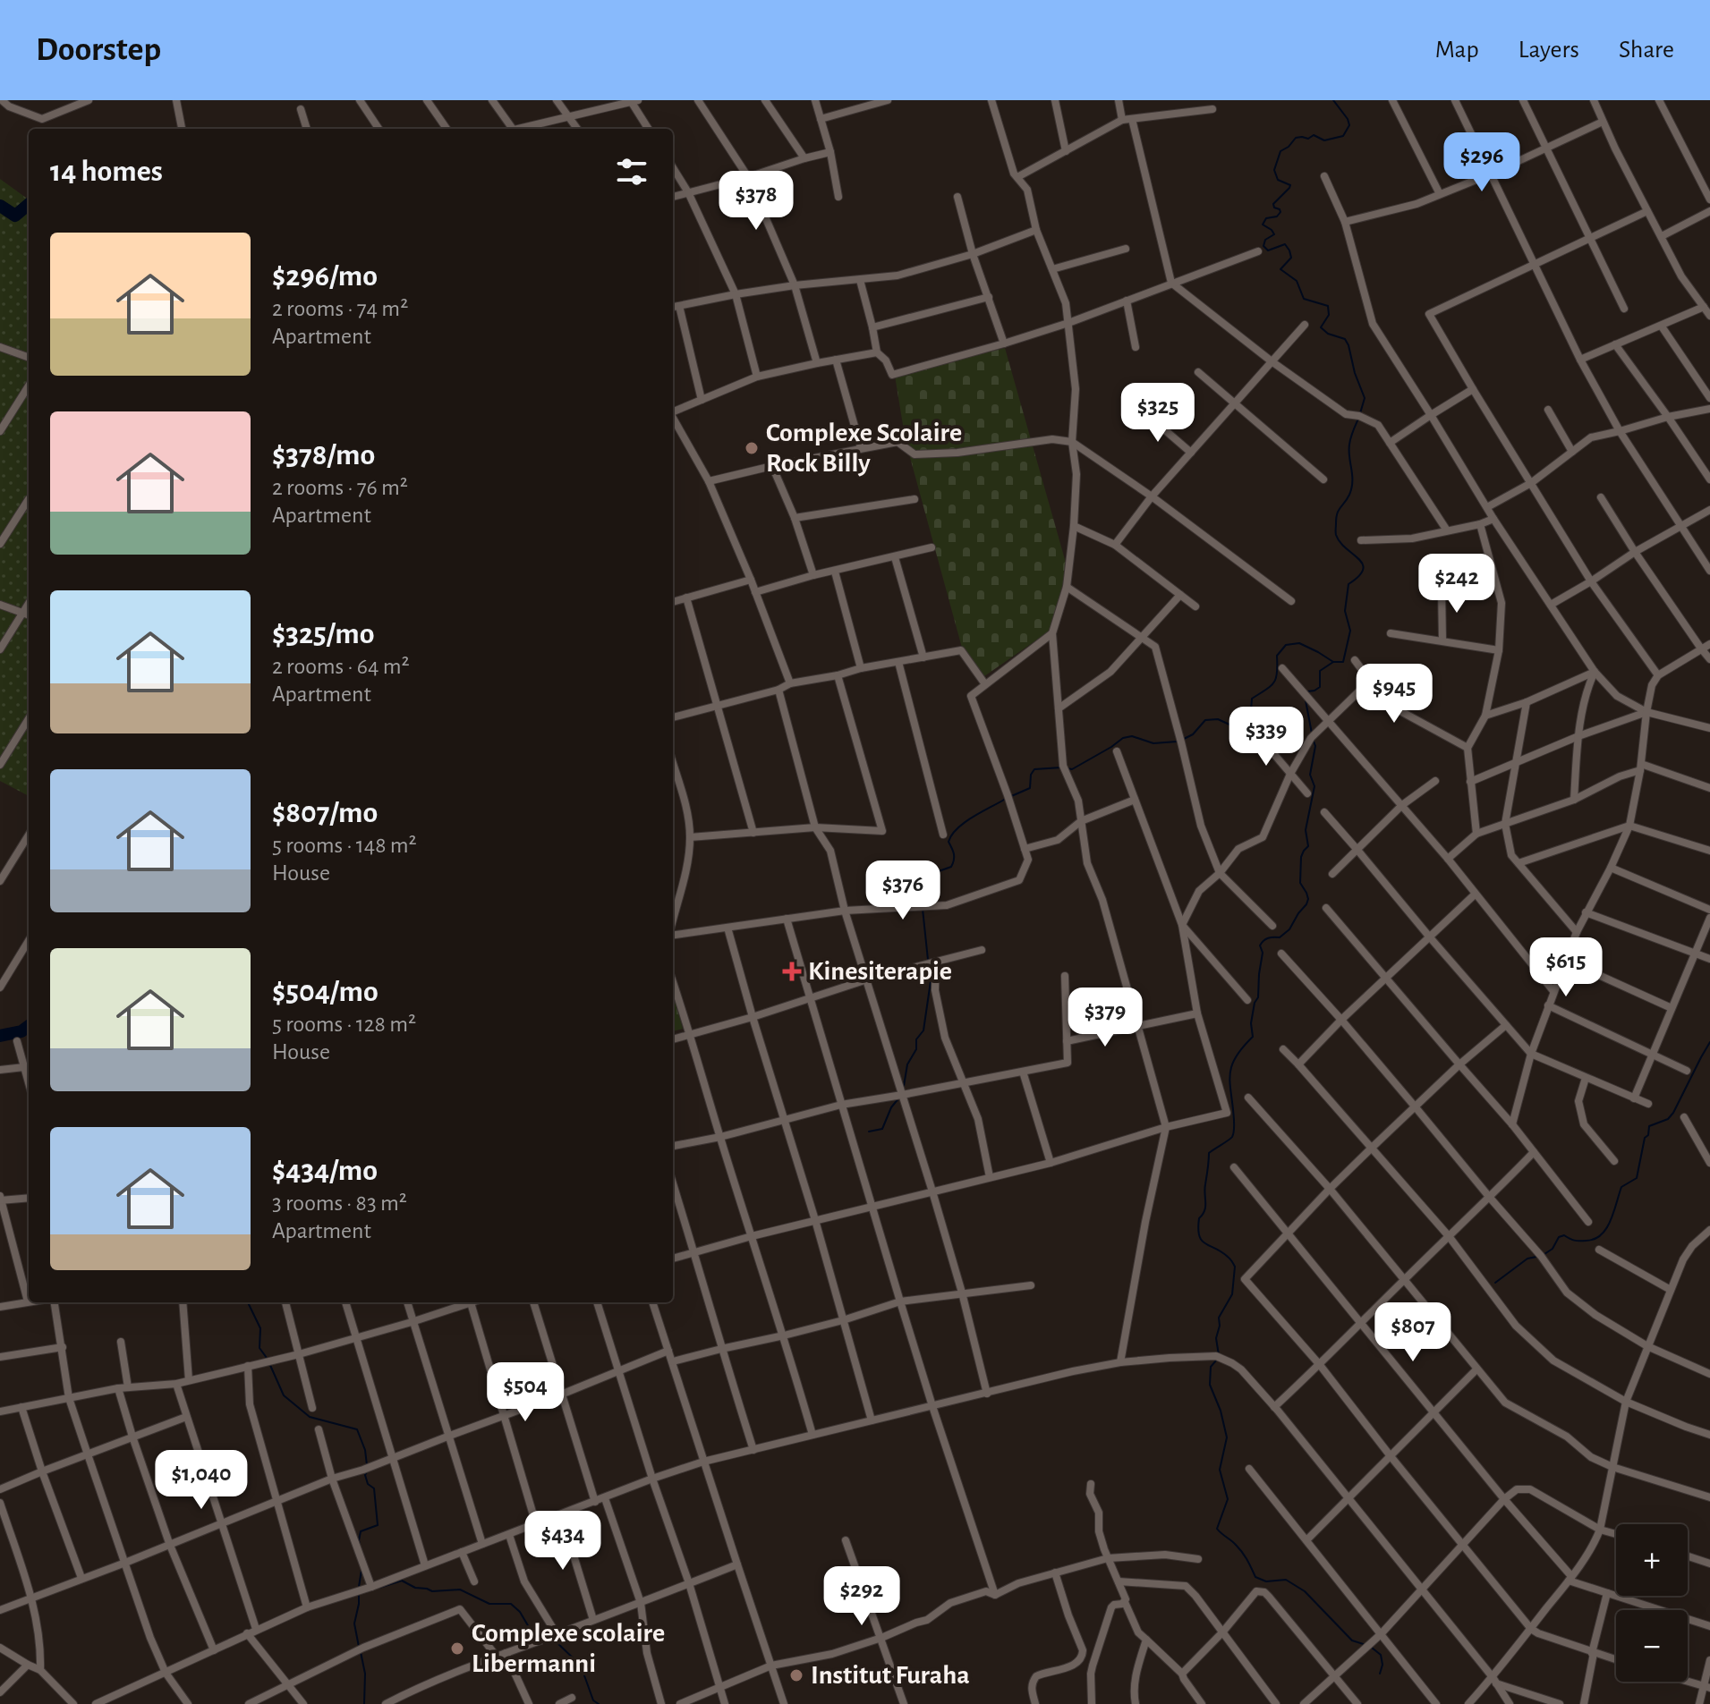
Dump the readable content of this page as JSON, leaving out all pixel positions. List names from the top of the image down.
{
  "places": {
    "other": ["Complexe Scolaire Rock Billy", "Complexe scolaire Libermanni", "Institut Furaha"],
    "health": ["Kinesiterapie"]
  },
  "page": {
    "header": "Doorstep",
    "nav": ["Map", "Layers", "Share"],
    "heading": "14 homes",
    "price": [
      "$296",
      "$378",
      "$325",
      "$242",
      "$945",
      "$339",
      "$376",
      "$615",
      "$379",
      "$807",
      "$504",
      "$1,040",
      "$434",
      "$292"
    ],
    "list": [
      {
        "name": "$296/mo",
        "note": "2 rooms · 74 m² · Apartment"
      },
      {
        "name": "$378/mo",
        "note": "2 rooms · 76 m² · Apartment"
      },
      {
        "name": "$325/mo",
        "note": "2 rooms · 64 m² · Apartment"
      },
      {
        "name": "$807/mo",
        "note": "5 rooms · 148 m² · House"
      },
      {
        "name": "$504/mo",
        "note": "5 rooms · 128 m² · House"
      },
      {
        "name": "$434/mo",
        "note": "3 rooms · 83 m² · Apartment"
      }
    ],
    "map_buttons": ["+", "−"]
  }
}
